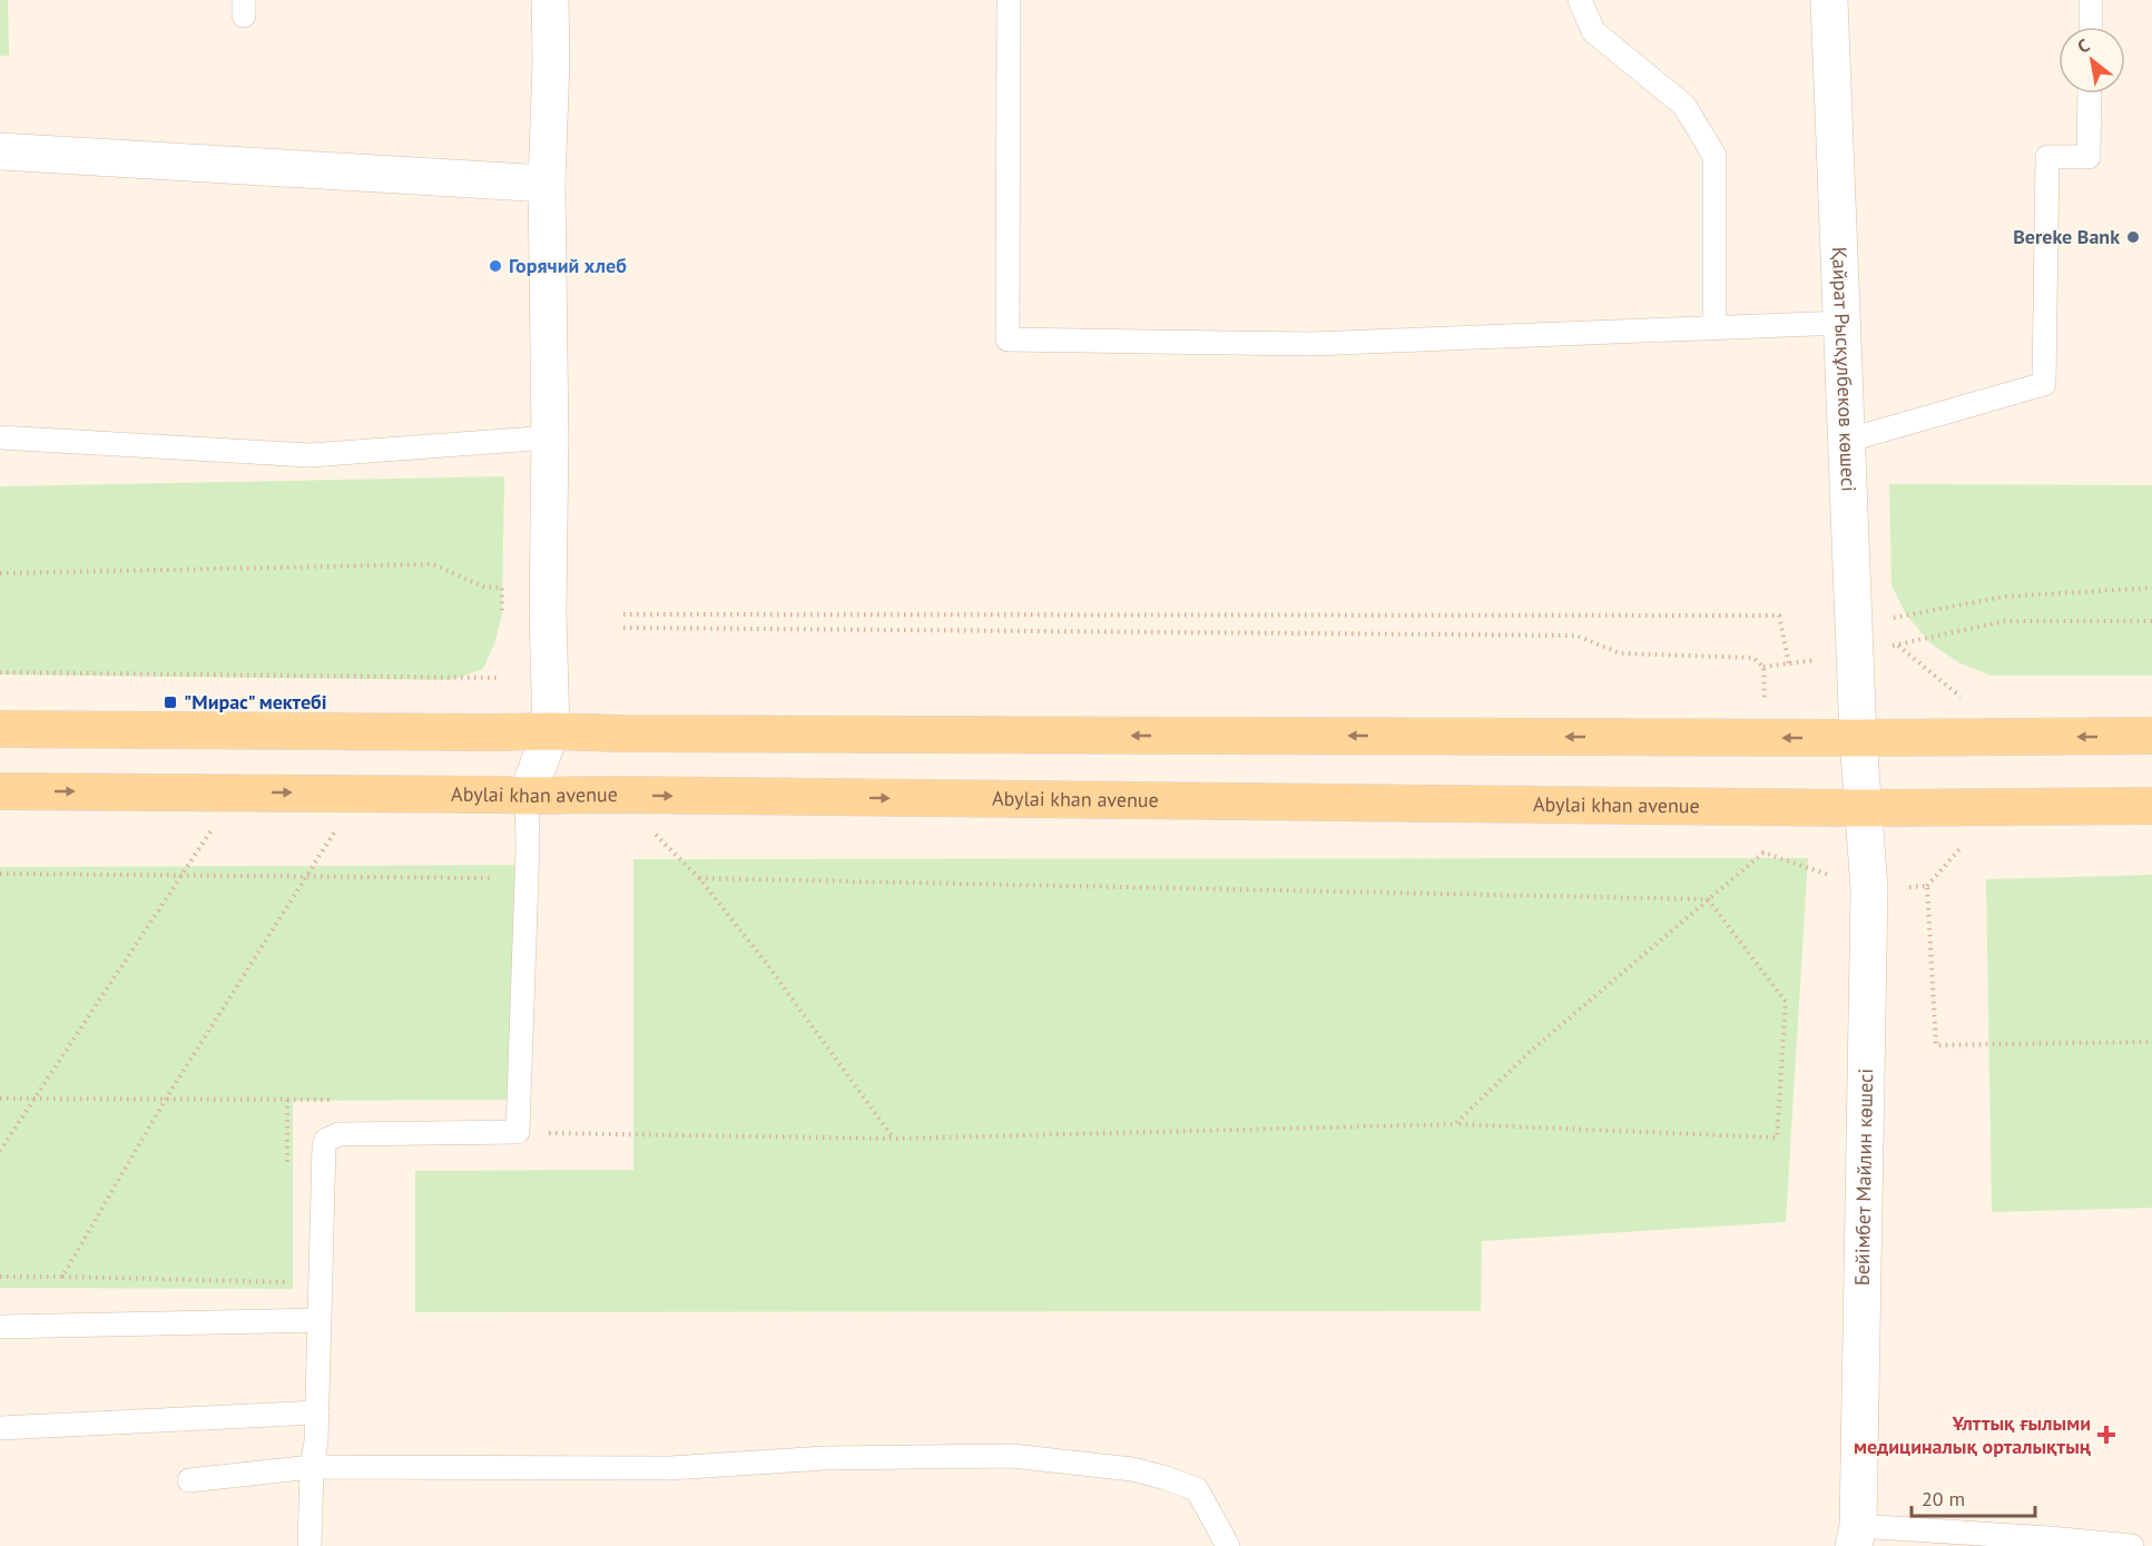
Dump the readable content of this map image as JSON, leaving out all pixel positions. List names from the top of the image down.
{
  "streets": {
    "main road": ["Abylai khan avenue"],
    "street": ["Қайрат Рысқұлбеков көшесі", "Бейімбет Майлин көшесі"]
  },
  "crossings": [
    ["Қайрат Рысқұлбеков көшесі", "Abylai khan avenue"],
    ["Қайрат Рысқұлбеков көшесі", "Бейімбет Майлин көшесі"],
    ["Abylai khan avenue", "Бейімбет Майлин көшесі"]
  ],
  "places": {
    "other": ["Bereke Bank", "Горячий хлеб"],
    "transit": ["\"Мирас\" мектебі"],
    "health": ["Ұлттық ғылыми медициналық орталықтың"]
  },
  "scale_bar": "20 m",
  "north": "top left"
}
